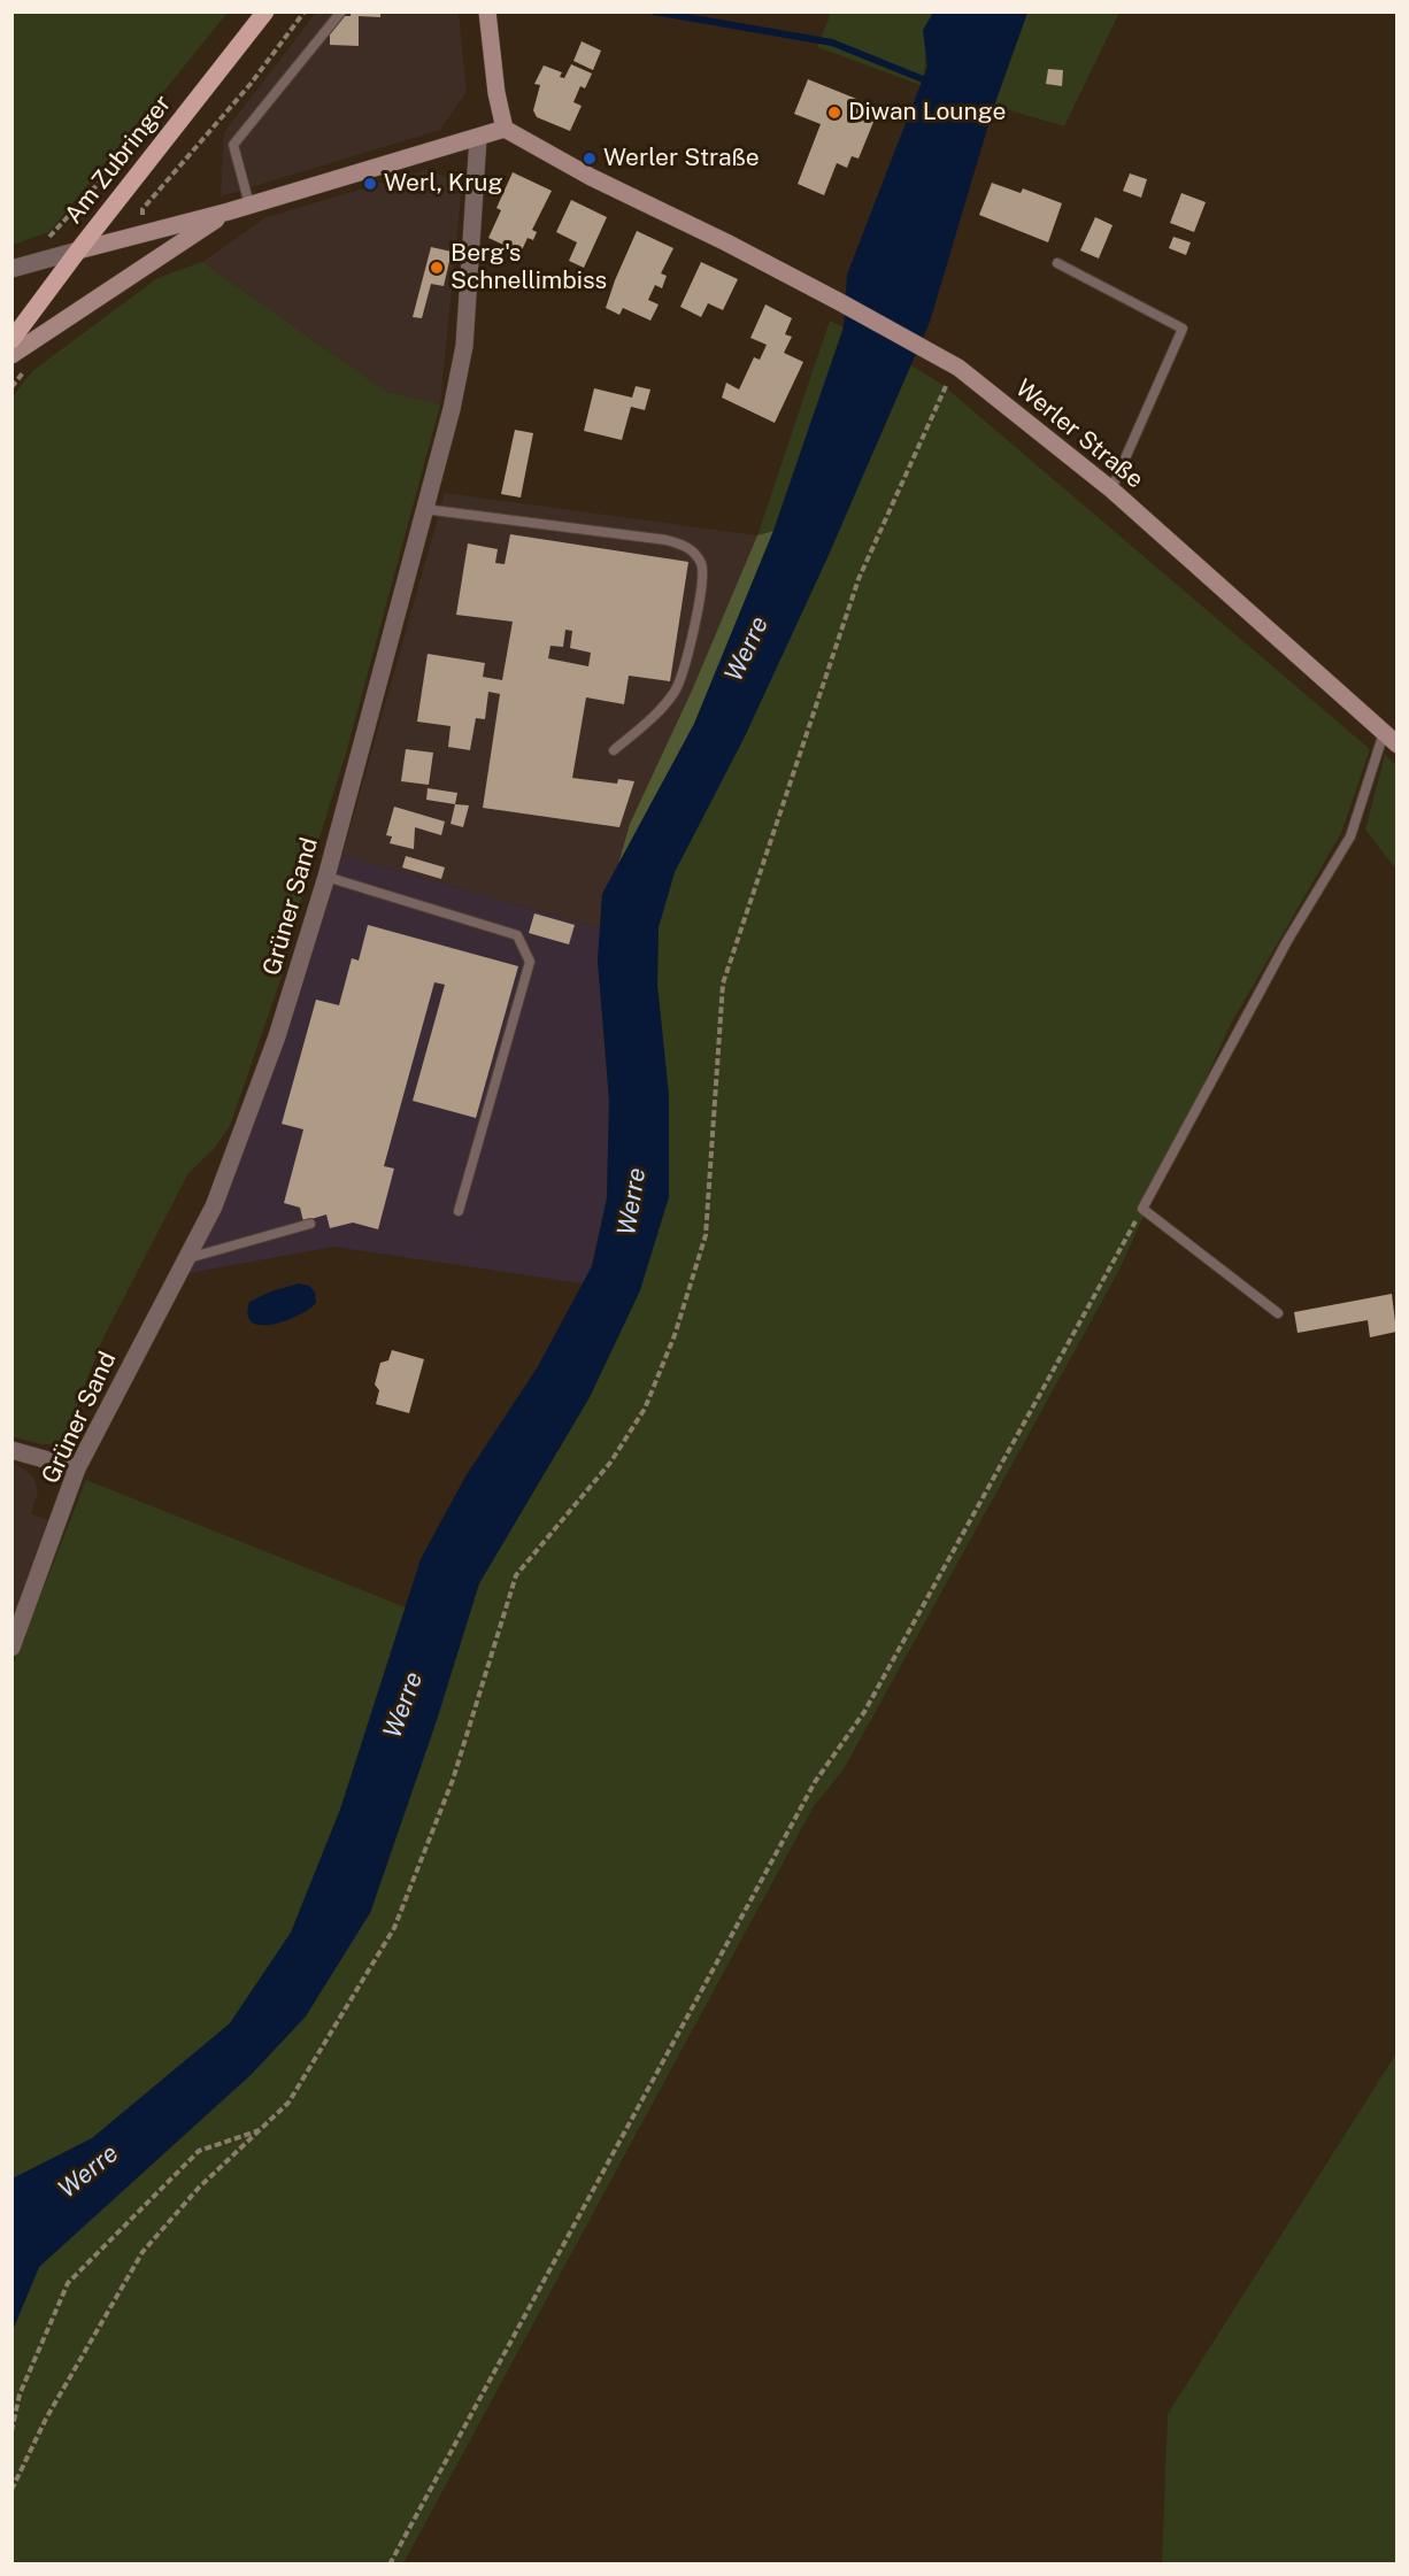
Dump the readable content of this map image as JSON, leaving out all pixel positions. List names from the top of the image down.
{
  "streets": {
    "main road": ["Am Zubringer", "Werler Straße"],
    "street": ["Grüner Sand"]
  },
  "water": ["Werre"],
  "places": [
    "Diwan Lounge",
    "Werler Straße",
    "Werl, Krug",
    "Berg's Schnellimbiss"
  ]
}
